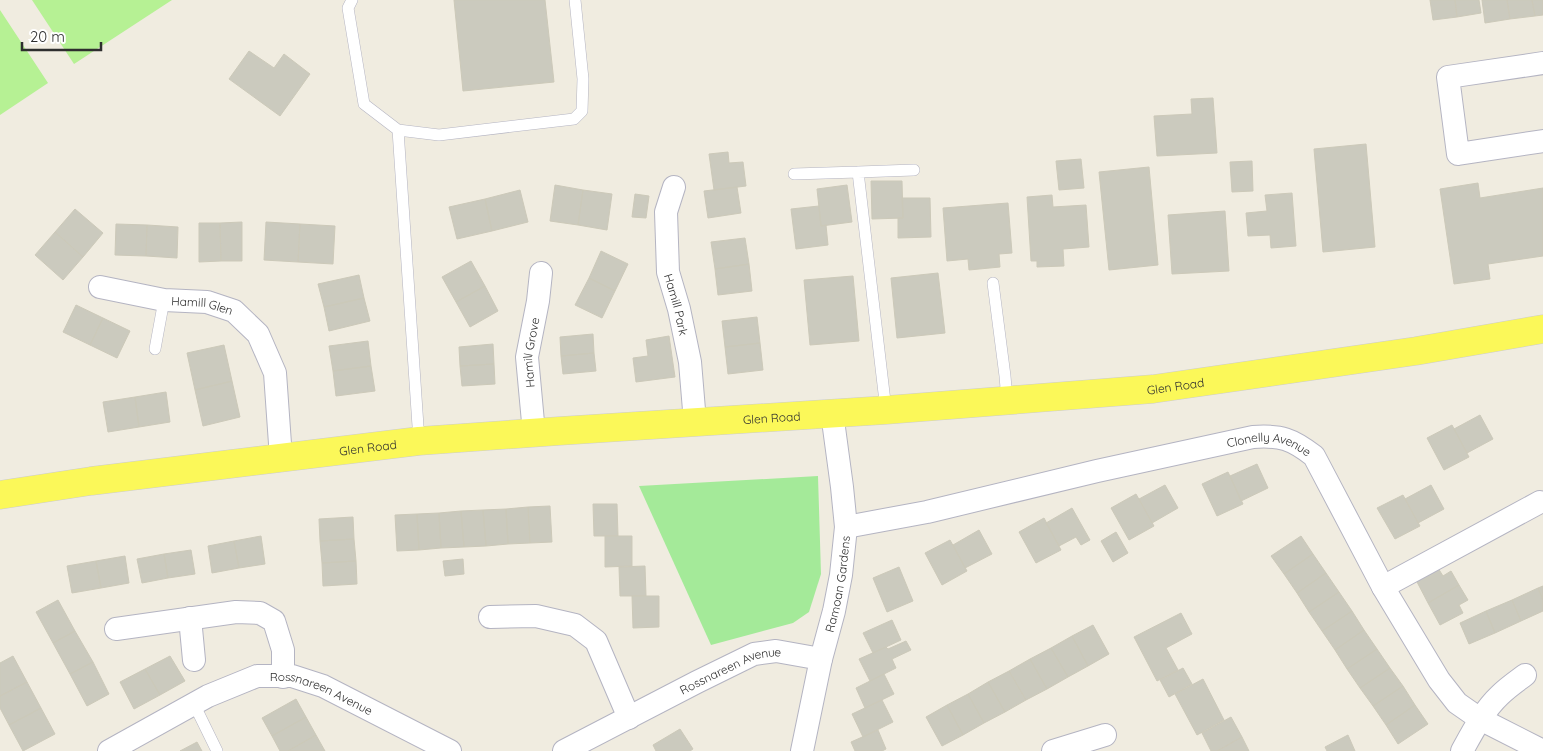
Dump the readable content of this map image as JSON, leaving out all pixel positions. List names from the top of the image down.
{
  "streets": {
    "main road": ["Glen Road"],
    "street": [
      "Hamill Park",
      "Hamill Glen",
      "Hamill Grove",
      "Clonelly Avenue",
      "Ramoan Gardens",
      "Rossnareen Avenue"
    ]
  },
  "crossings": [
    ["Hamill Park", "Glen Road"],
    ["Hamill Glen", "Glen Road"],
    ["Hamill Grove", "Glen Road"],
    ["Glen Road", "Ramoan Gardens"],
    ["Clonelly Avenue", "Ramoan Gardens"],
    ["Ramoan Gardens", "Rossnareen Avenue"]
  ],
  "scale_bar": "20 m"
}
